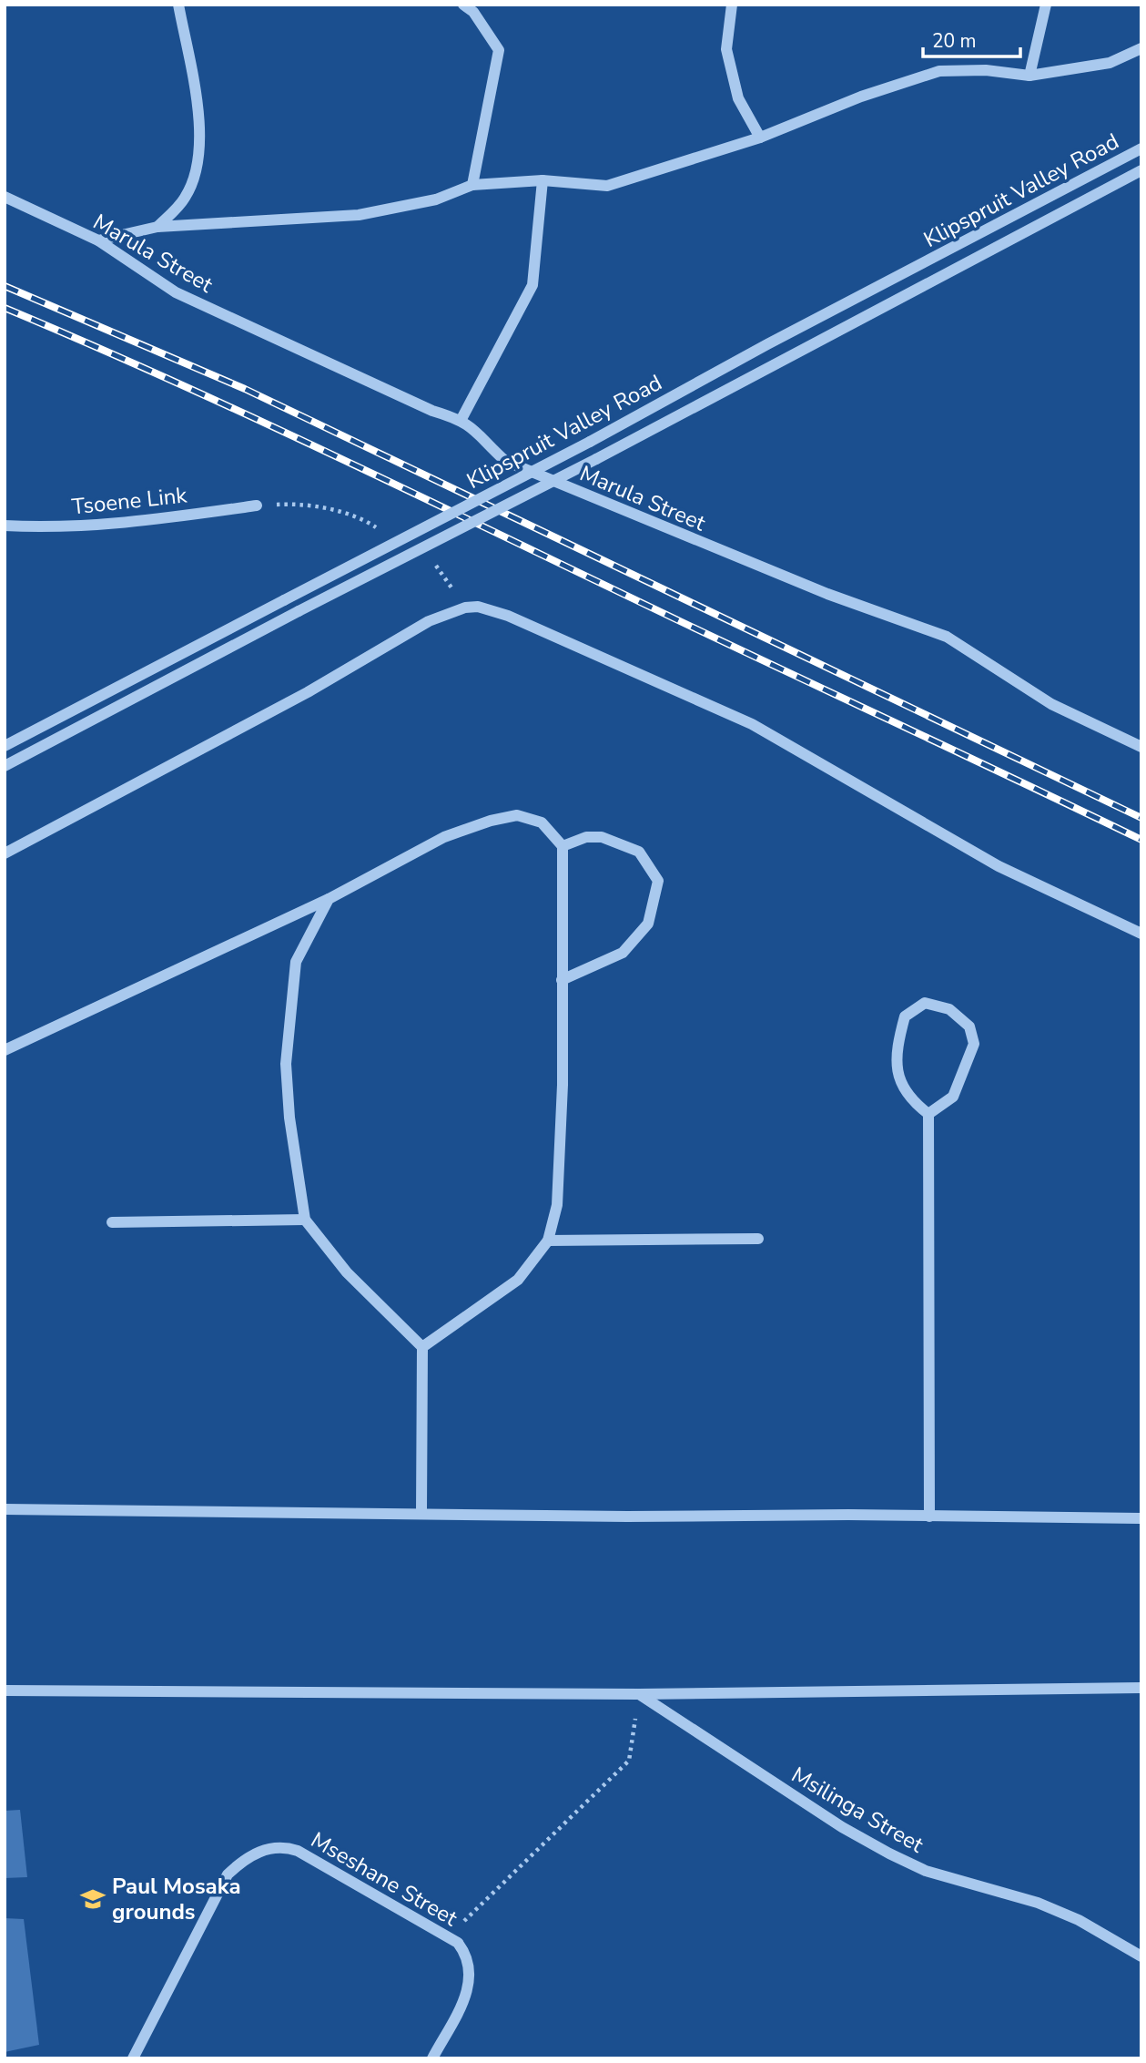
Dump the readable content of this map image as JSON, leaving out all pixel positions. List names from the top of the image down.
{
  "streets": {
    "street": [
      "Klipspruit Valley Road",
      "Marula Street",
      "Tsoene Link",
      "Msilinga Street",
      "Mseshane Street"
    ]
  },
  "places": {
    "school or university": ["Paul Mosaka grounds"]
  },
  "scale_bar": "20 m"
}
